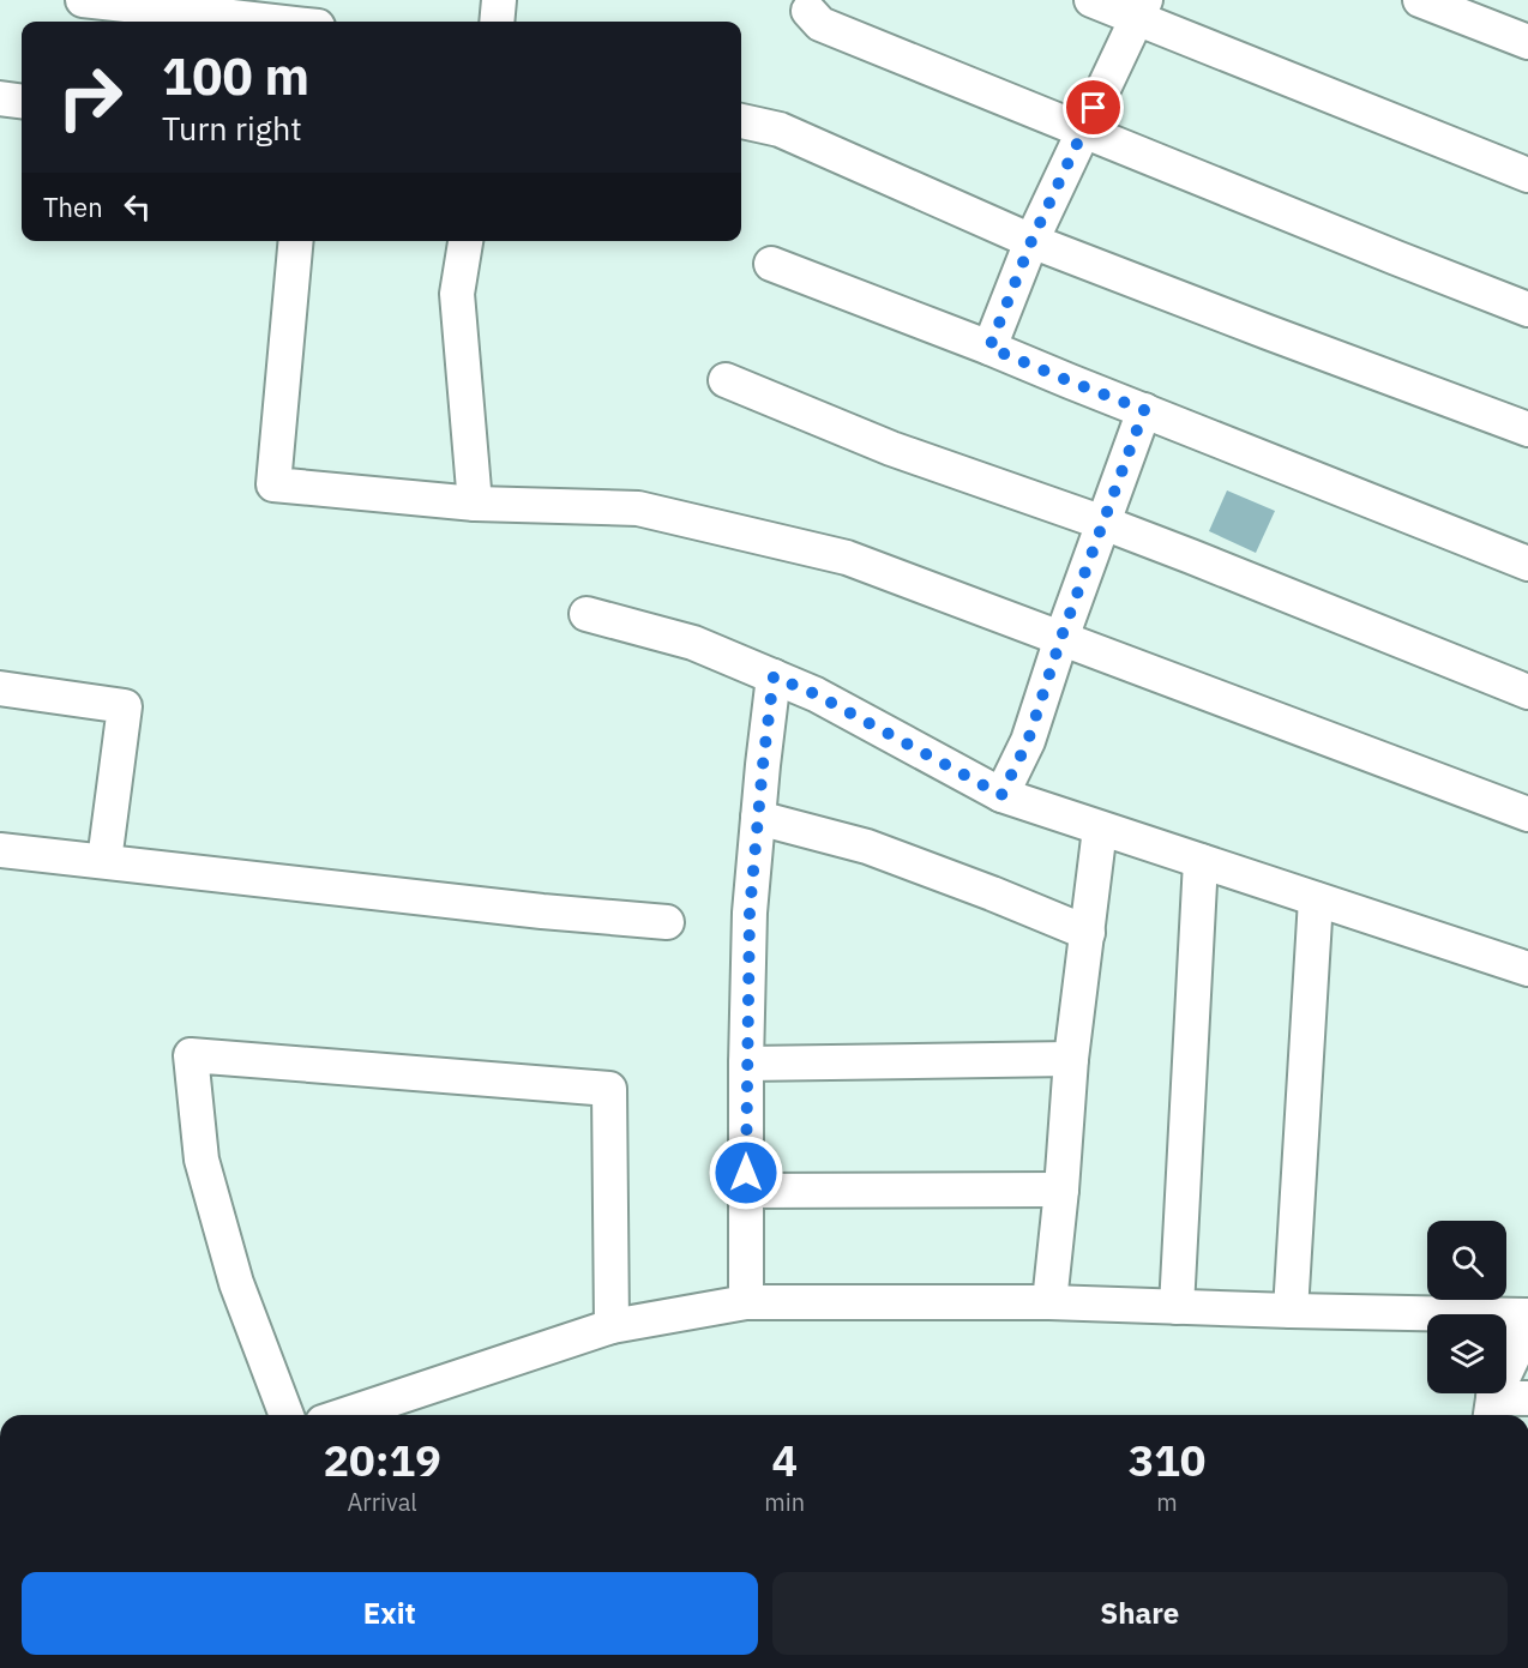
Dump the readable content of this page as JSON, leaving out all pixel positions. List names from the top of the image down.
{
  "page": {
    "turn": ["100 m", "Turn right"],
    "then": "Then",
    "eta": [
      "20:19",
      "Arrival",
      "4",
      "min",
      "310",
      "m"
    ],
    "buttons": ["Exit", "Share"]
  }
}
